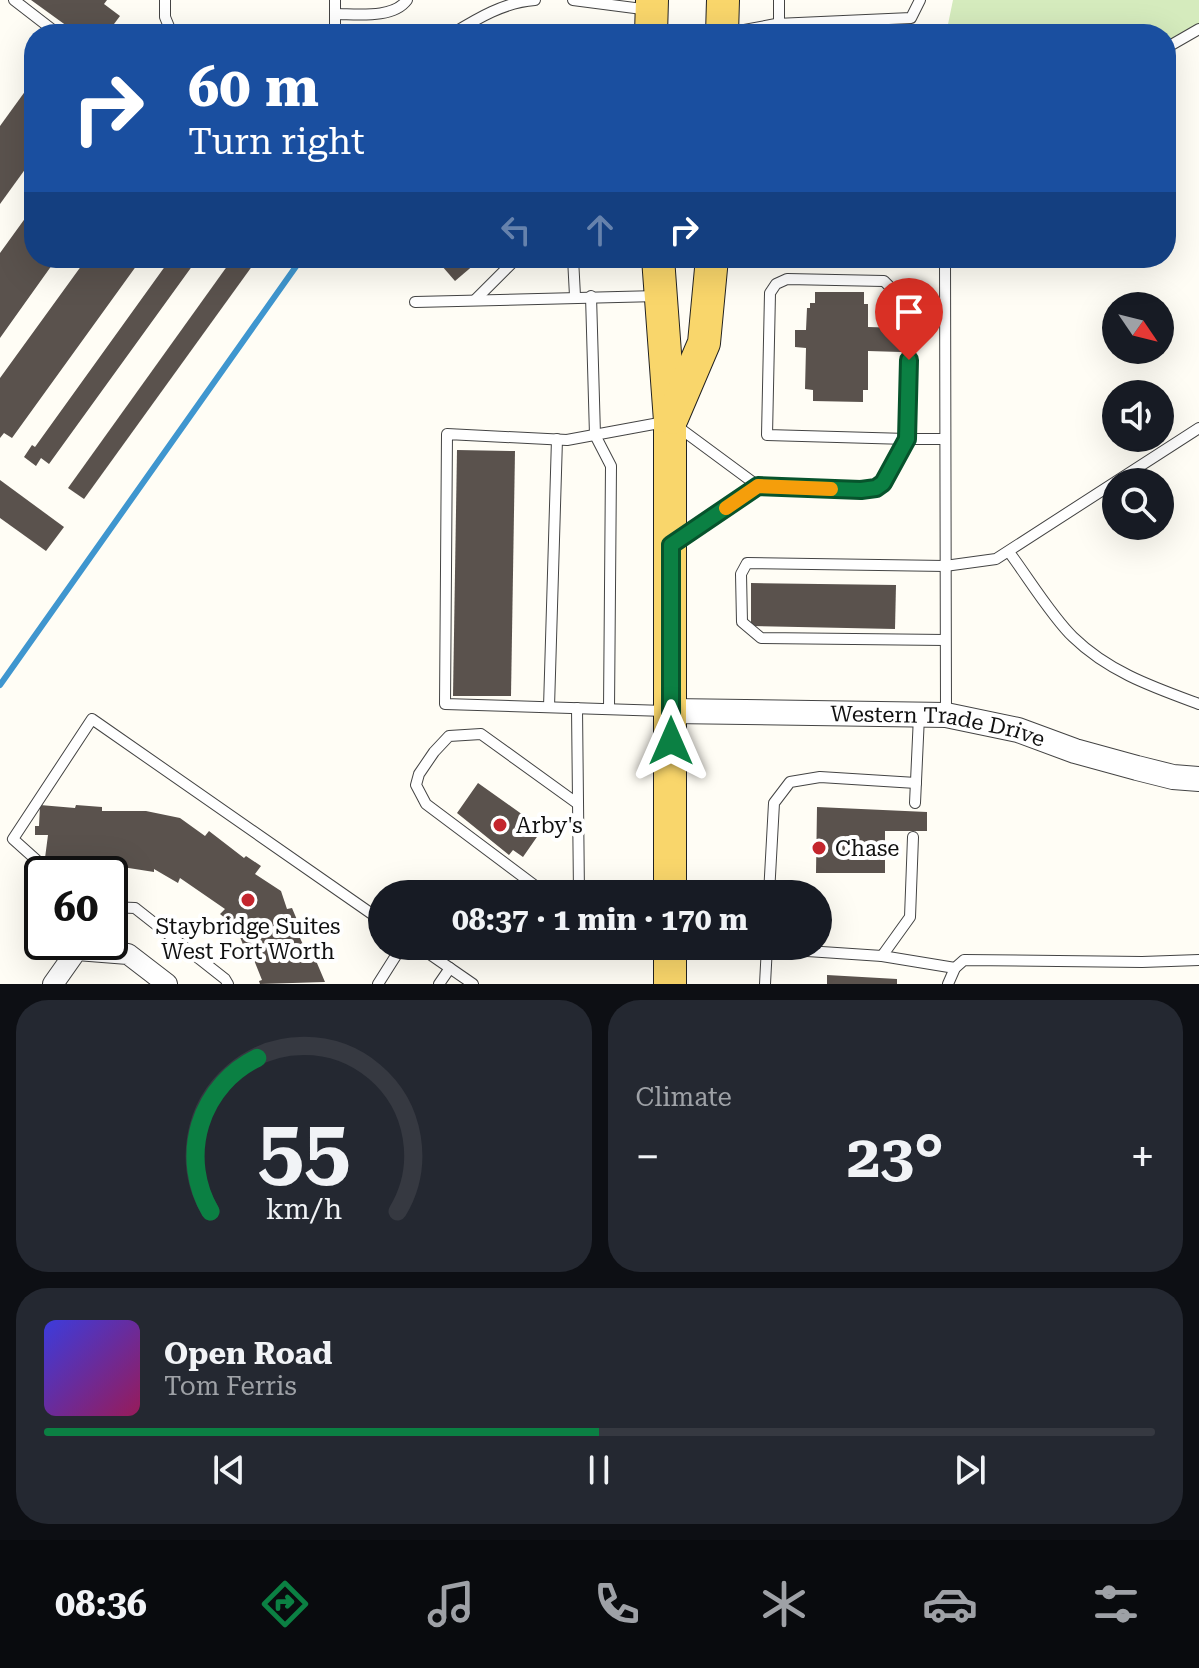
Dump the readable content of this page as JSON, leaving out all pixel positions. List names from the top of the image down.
{
  "streets": {
    "street": ["Western Trade Drive"]
  },
  "places": ["Arby's", "Chase", "Staybridge Suites West Fort Worth"],
  "north": "bottom right",
  "page": {
    "turn": ["60 m", "Turn right"],
    "limit": "60",
    "trip": "08:37 · 1 min · 170 m",
    "tile": "Climate",
    "heat": ["−", "23°", "+"],
    "song": ["Open Road", "Tom Ferris"],
    "tabs": "08:36",
    "gauge": ["55", "km/h"]
  }
}
